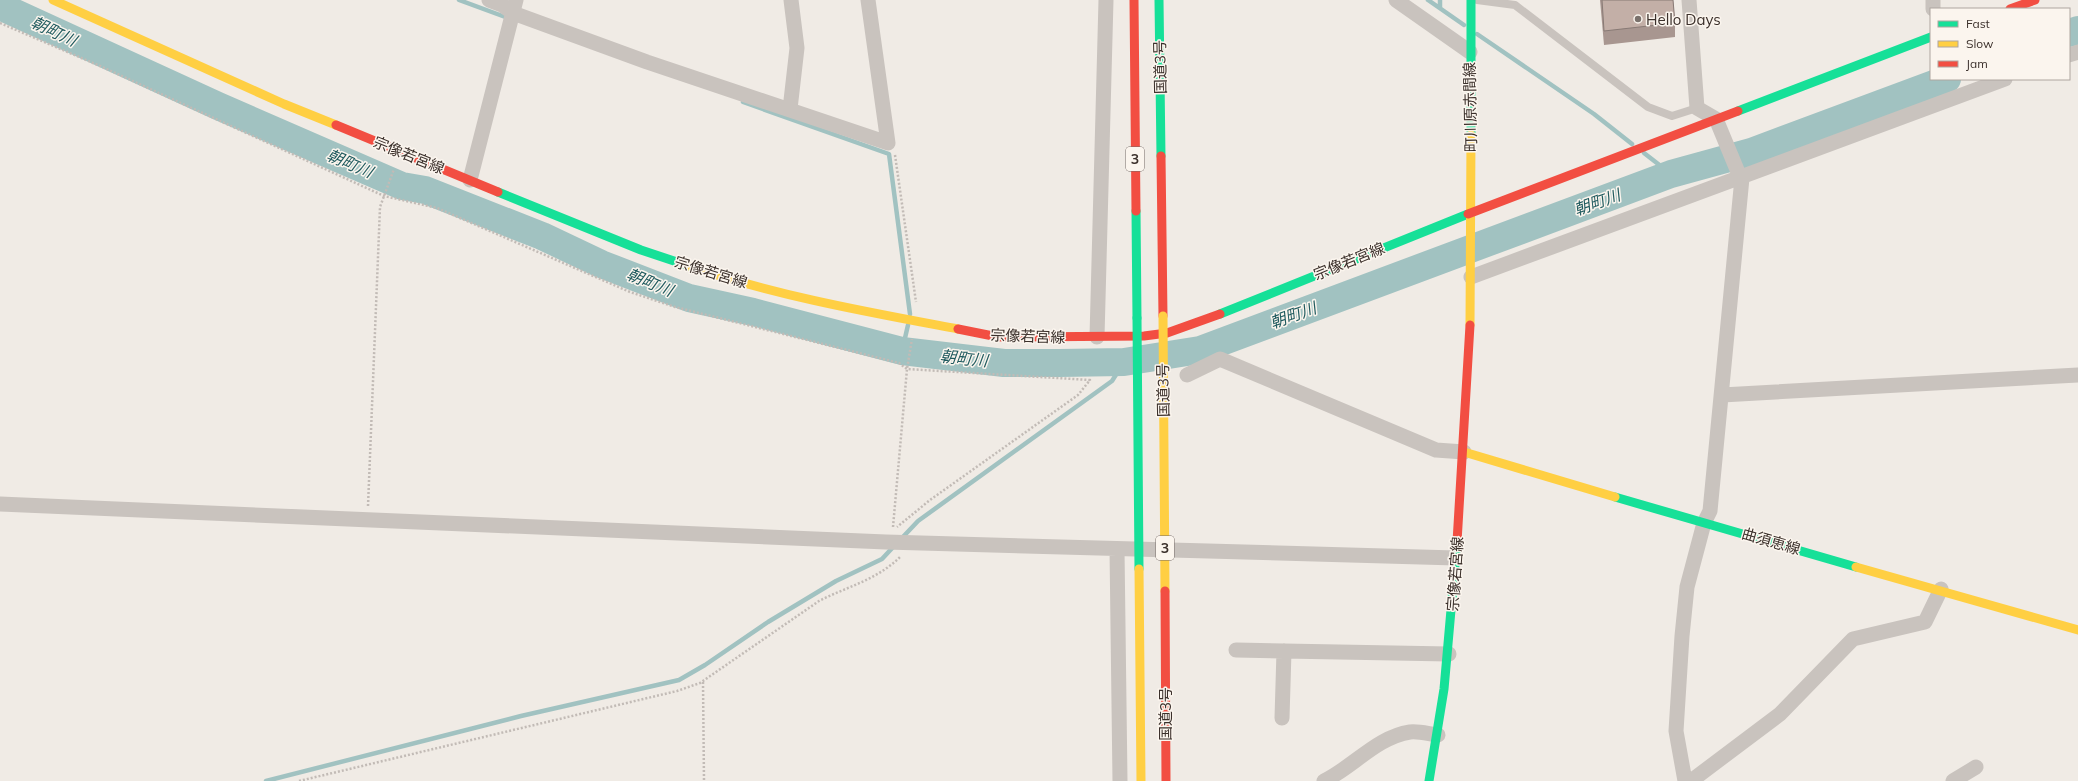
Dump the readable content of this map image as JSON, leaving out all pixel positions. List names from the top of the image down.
{
  "streets": {
    "main road": [
      "国道3号",
      "町川原赤間線",
      "宗像若宮線",
      "3",
      "曲須恵線"
    ]
  },
  "crossings": [
    ["町川原赤間線", "宗像若宮線"],
    ["宗像若宮線", "曲須恵線"]
  ],
  "water": ["朝町川"],
  "places": ["Hello Days"],
  "legend": ["Fast", "Slow", "Jam"]
}
